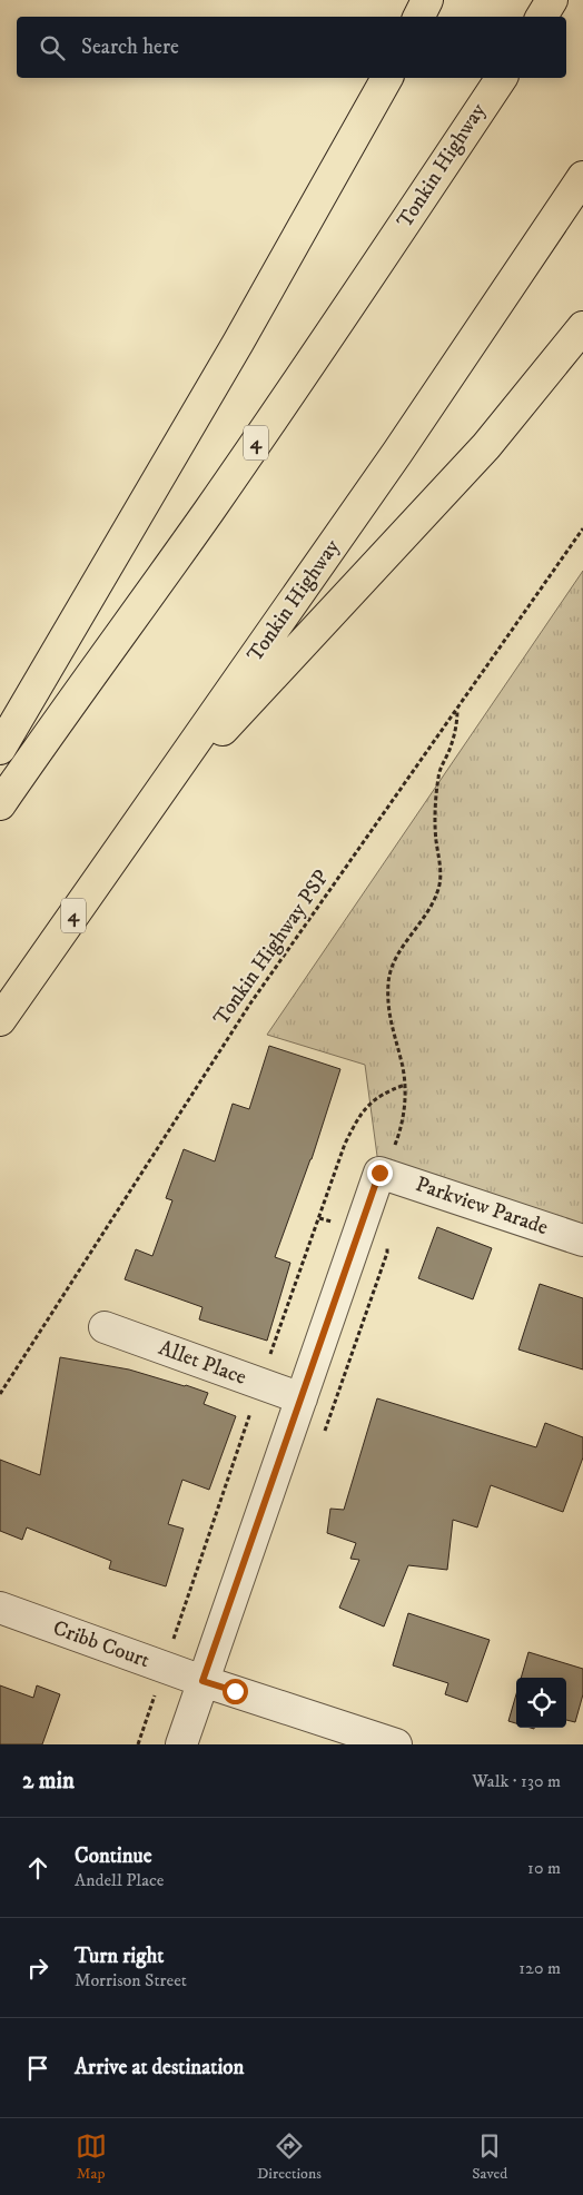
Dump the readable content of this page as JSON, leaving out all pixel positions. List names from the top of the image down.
{
  "streets": {
    "highway": ["Tonkin Highway", "4"],
    "street": ["Parkview Parade", "Allet Place", "Cribb Court"],
    "path": ["Tonkin Highway PSP"]
  },
  "page": {
    "search": "Search here",
    "heading": ["2 min", "Walk · 130 m"],
    "list": [
      ["Continue", "Andell Place", "10 m"],
      ["Turn right", "Morrison Street", "120 m"],
      "Arrive at destination"
    ],
    "nav": ["Map", "Directions", "Saved"]
  }
}
